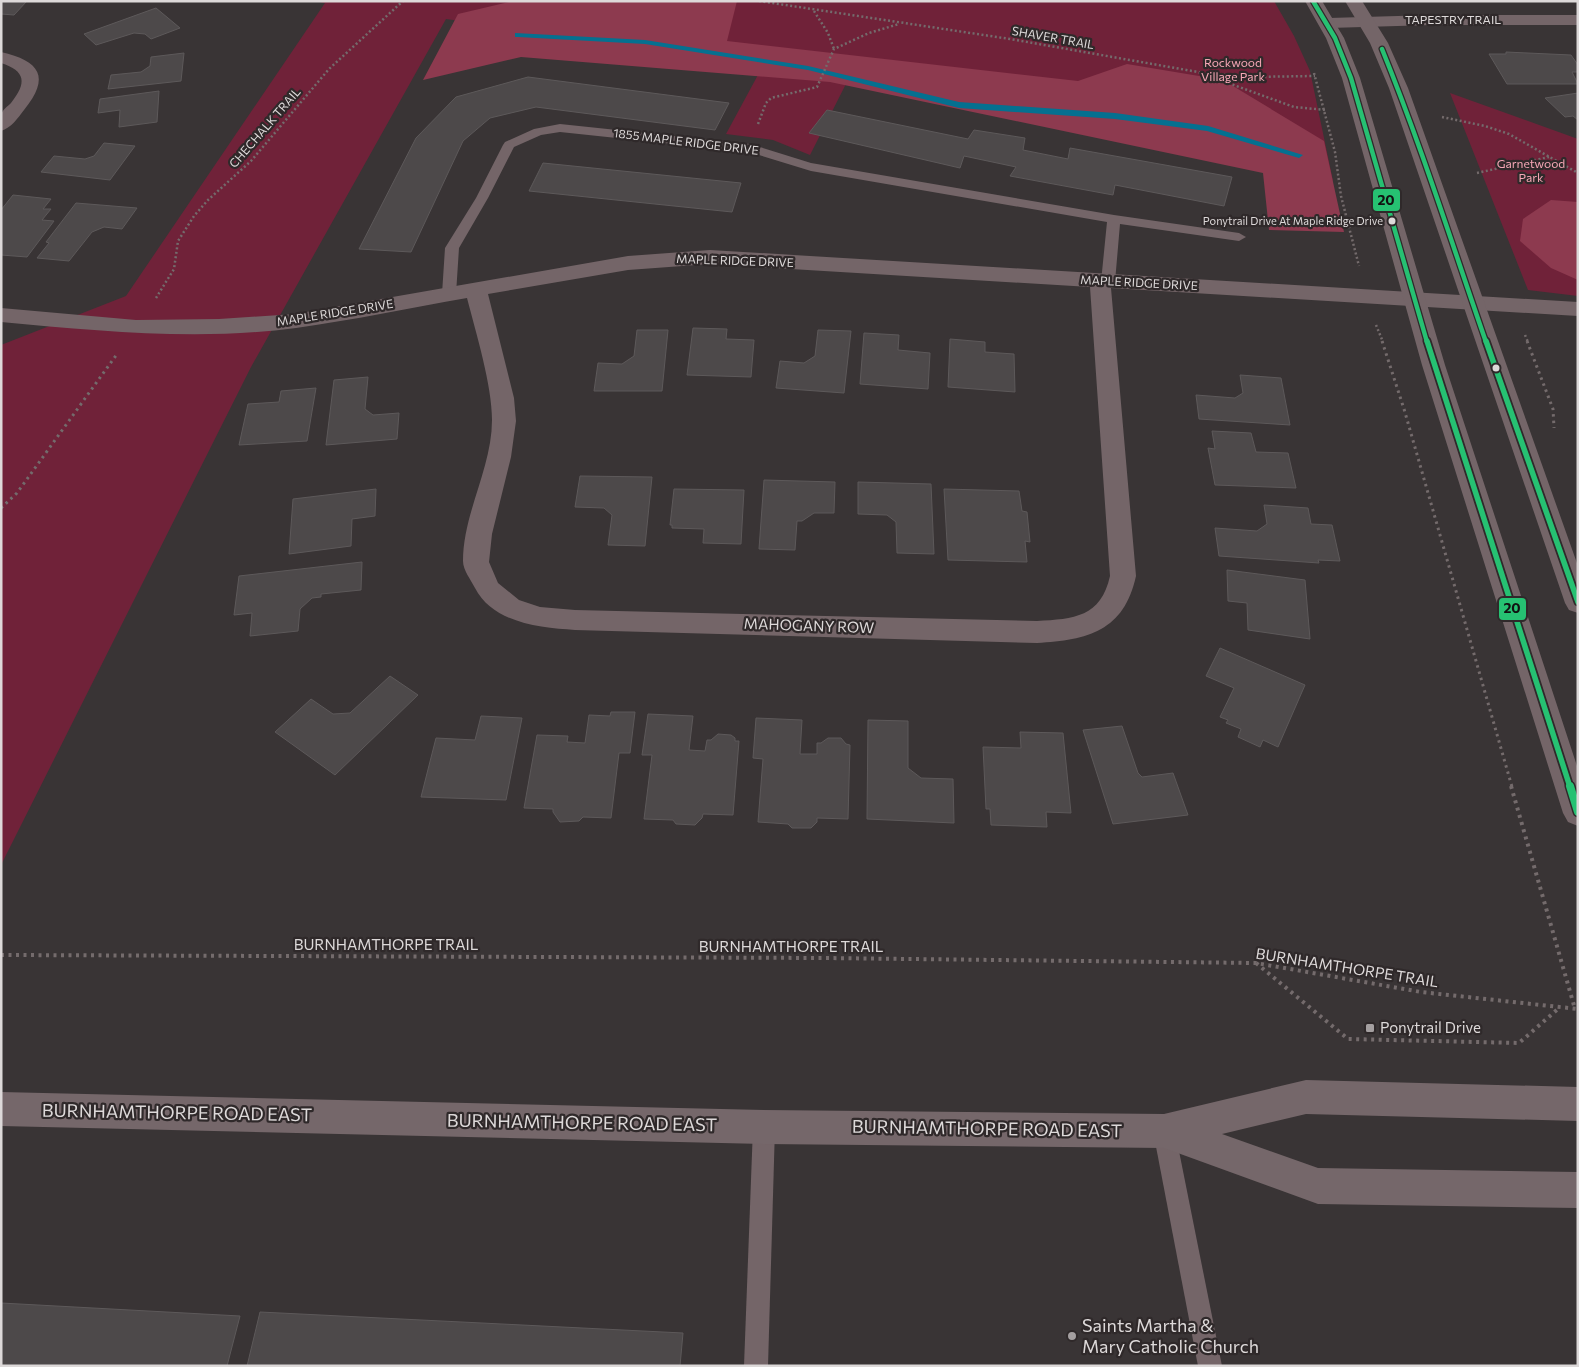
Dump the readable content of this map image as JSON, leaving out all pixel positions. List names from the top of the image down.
{
  "streets": {
    "main road": ["BURNHAMTHORPE ROAD EAST"],
    "street": ["TAPESTRY TRAIL", "MAPLE RIDGE DRIVE", "MAHOGANY ROW"],
    "lane": ["1855 MAPLE RIDGE DRIVE"],
    "path": ["SHAVER TRAIL", "CHECHALK TRAIL", "BURNHAMTHORPE TRAIL"]
  },
  "crossings": [
    ["1855 MAPLE RIDGE DRIVE", "MAPLE RIDGE DRIVE"],
    ["MAPLE RIDGE DRIVE", "MAHOGANY ROW"]
  ],
  "parks": ["Rockwood Village Park", "Garnetwood Park"],
  "places": {
    "other": ["Ponytrail Drive At Maple Ridge Drive", "Saints Martha & Mary Catholic Church"],
    "transit": ["Ponytrail Drive"]
  },
  "lines": ["transit line 20"]
}
